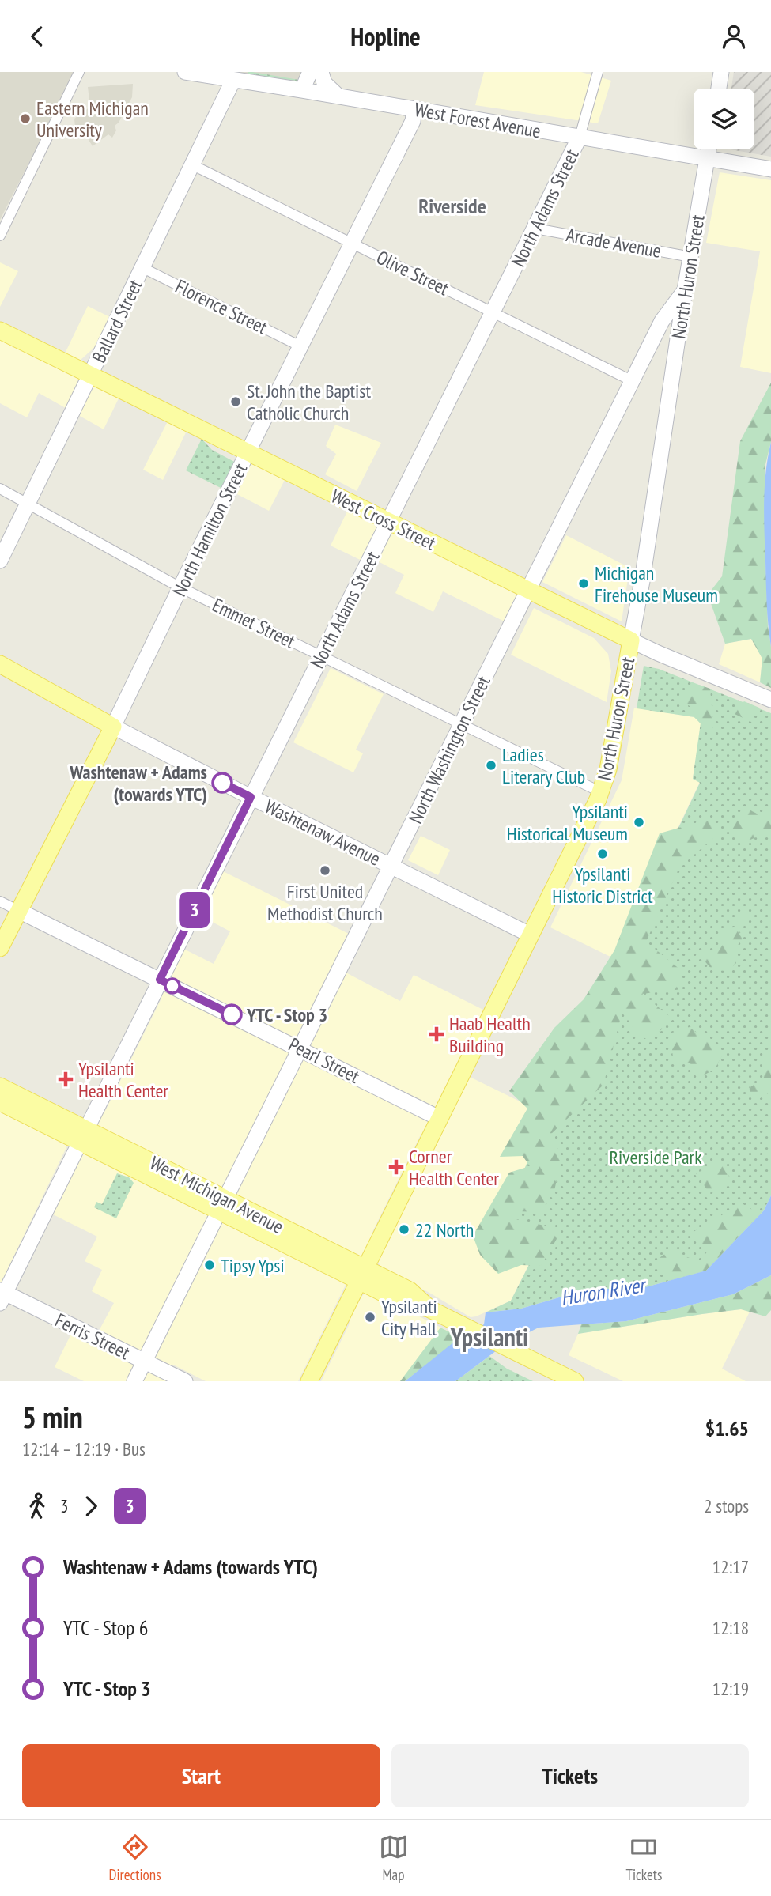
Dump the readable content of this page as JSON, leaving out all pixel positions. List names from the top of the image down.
{
  "streets": {
    "main road": [
      "North Huron Street",
      "West Cross Street",
      "North Hamilton Street",
      "Washtenaw Avenue",
      "West Michigan Avenue"
    ],
    "street": [
      "West Forest Avenue",
      "North Adams Street",
      "Arcade Avenue",
      "Olive Street",
      "Florence Street",
      "Ballard Street",
      "Emmet Street",
      "North Washington Street",
      "Pearl Street",
      "Ferris Street"
    ]
  },
  "crossings": [
    ["West Forest Avenue", "North Adams Street"],
    ["West Forest Avenue", "North Huron Street"],
    ["West Forest Avenue", "Ballard Street"],
    ["West Forest Avenue", "North Hamilton Street"],
    ["North Adams Street", "Arcade Avenue"],
    ["North Adams Street", "Olive Street"],
    ["North Adams Street", "West Cross Street"],
    ["North Adams Street", "Emmet Street"],
    ["North Adams Street", "Washtenaw Avenue"],
    ["North Adams Street", "Pearl Street"],
    ["North Adams Street", "West Michigan Avenue"],
    ["North Adams Street", "Ferris Street"],
    ["Arcade Avenue", "North Huron Street"],
    ["Olive Street", "Ballard Street"],
    ["Olive Street", "North Hamilton Street"],
    ["Olive Street", "North Washington Street"],
    ["North Huron Street", "West Cross Street"],
    ["North Huron Street", "Emmet Street"],
    ["North Huron Street", "North Washington Street"],
    ["North Huron Street", "Washtenaw Avenue"],
    ["North Huron Street", "Pearl Street"],
    ["North Huron Street", "West Michigan Avenue"],
    ["Florence Street", "Ballard Street"],
    ["Florence Street", "North Hamilton Street"],
    ["Ballard Street", "West Cross Street"],
    ["Ballard Street", "Emmet Street"],
    ["West Cross Street", "North Hamilton Street"],
    ["West Cross Street", "North Washington Street"],
    ["North Hamilton Street", "Emmet Street"],
    ["North Hamilton Street", "Washtenaw Avenue"],
    ["North Hamilton Street", "Pearl Street"],
    ["Emmet Street", "North Washington Street"],
    ["North Washington Street", "Washtenaw Avenue"],
    ["North Washington Street", "Pearl Street"],
    ["North Washington Street", "West Michigan Avenue"],
    ["North Washington Street", "Ferris Street"]
  ],
  "districts": ["Riverside", "Ypsilanti"],
  "water": ["Huron River"],
  "parks": ["Riverside Park"],
  "places": {
    "other": [
      "Eastern Michigan University",
      "St. John the Baptist Catholic Church",
      "Michigan Firehouse Museum",
      "Ladies Literary Club",
      "Washtenaw + Adams (towards YTC)",
      "Ypsilanti Historical Museum",
      "Ypsilanti Historic District",
      "First United Methodist Church",
      "YTC - Stop 3",
      "22 North",
      "Tipsy Ypsi",
      "Ypsilanti City Hall"
    ],
    "health": ["Haab Health Building", "Ypsilanti Health Center", "Corner Health Center"]
  },
  "lines": ["bus line 3"],
  "page": {
    "header": "Hopline",
    "on_map": "3",
    "heading": ["5 min", "12:14 – 12:19 · Bus", "$1.65"],
    "legs": ["3", "3", "2 stops"],
    "list": [
      {
        "name": "Washtenaw + Adams (towards YTC)",
        "value": "12:17"
      },
      {
        "name": "YTC - Stop 6",
        "value": "12:18"
      },
      {
        "name": "YTC - Stop 3",
        "value": "12:19"
      }
    ],
    "buttons": ["Start", "Tickets"],
    "tabs": ["Directions", "Map", "Tickets"]
  }
}
